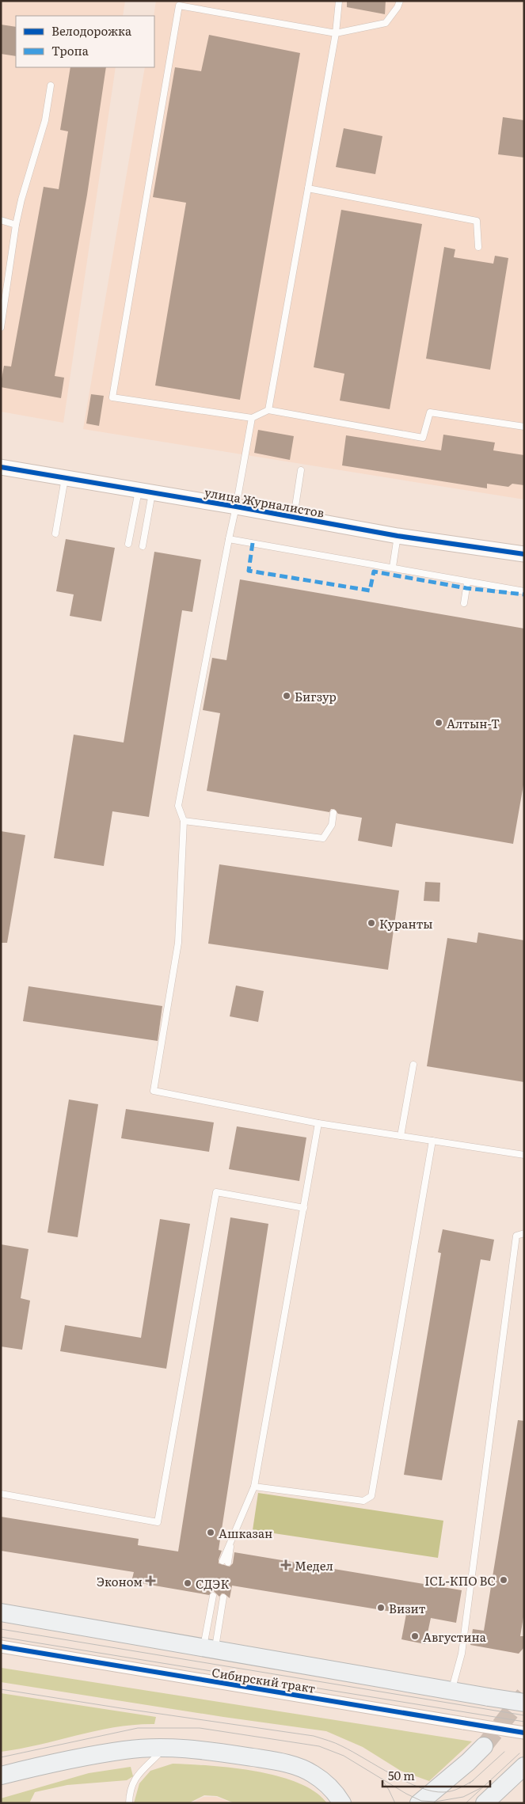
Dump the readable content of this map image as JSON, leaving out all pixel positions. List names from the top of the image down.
{
  "streets": {
    "main road": ["Сибирский тракт"],
    "street": ["улица Журналистов"]
  },
  "places": {
    "other": [
      "Бигзур",
      "Алтын-Т",
      "Куранты",
      "Ашказан",
      "ICL-КПО ВС",
      "СДЭК",
      "Визит",
      "Августина"
    ],
    "health": ["Медел", "Эконом"]
  },
  "legend": ["Велодорожка", "Тропа"],
  "scale_bar": "50 m"
}
